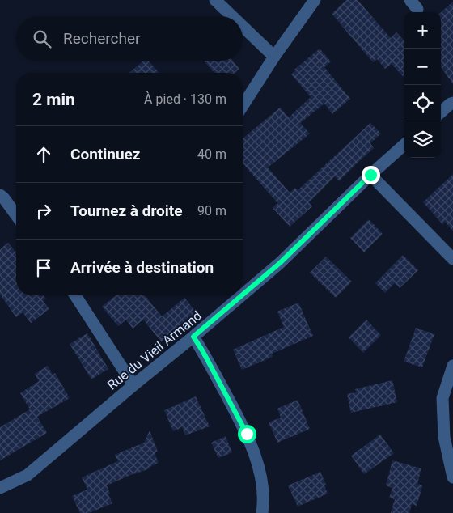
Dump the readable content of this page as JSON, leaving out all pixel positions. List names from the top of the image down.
{
  "streets": {
    "street": ["Rue du Vieil Armand"]
  },
  "page": {
    "map_buttons": ["+", "−"],
    "search": "Rechercher",
    "heading": ["2 min", "À pied · 130 m"],
    "list": [
      ["Continuez", "40 m"],
      ["Tournez à droite", "90 m"],
      "Arrivée à destination"
    ]
  }
}
